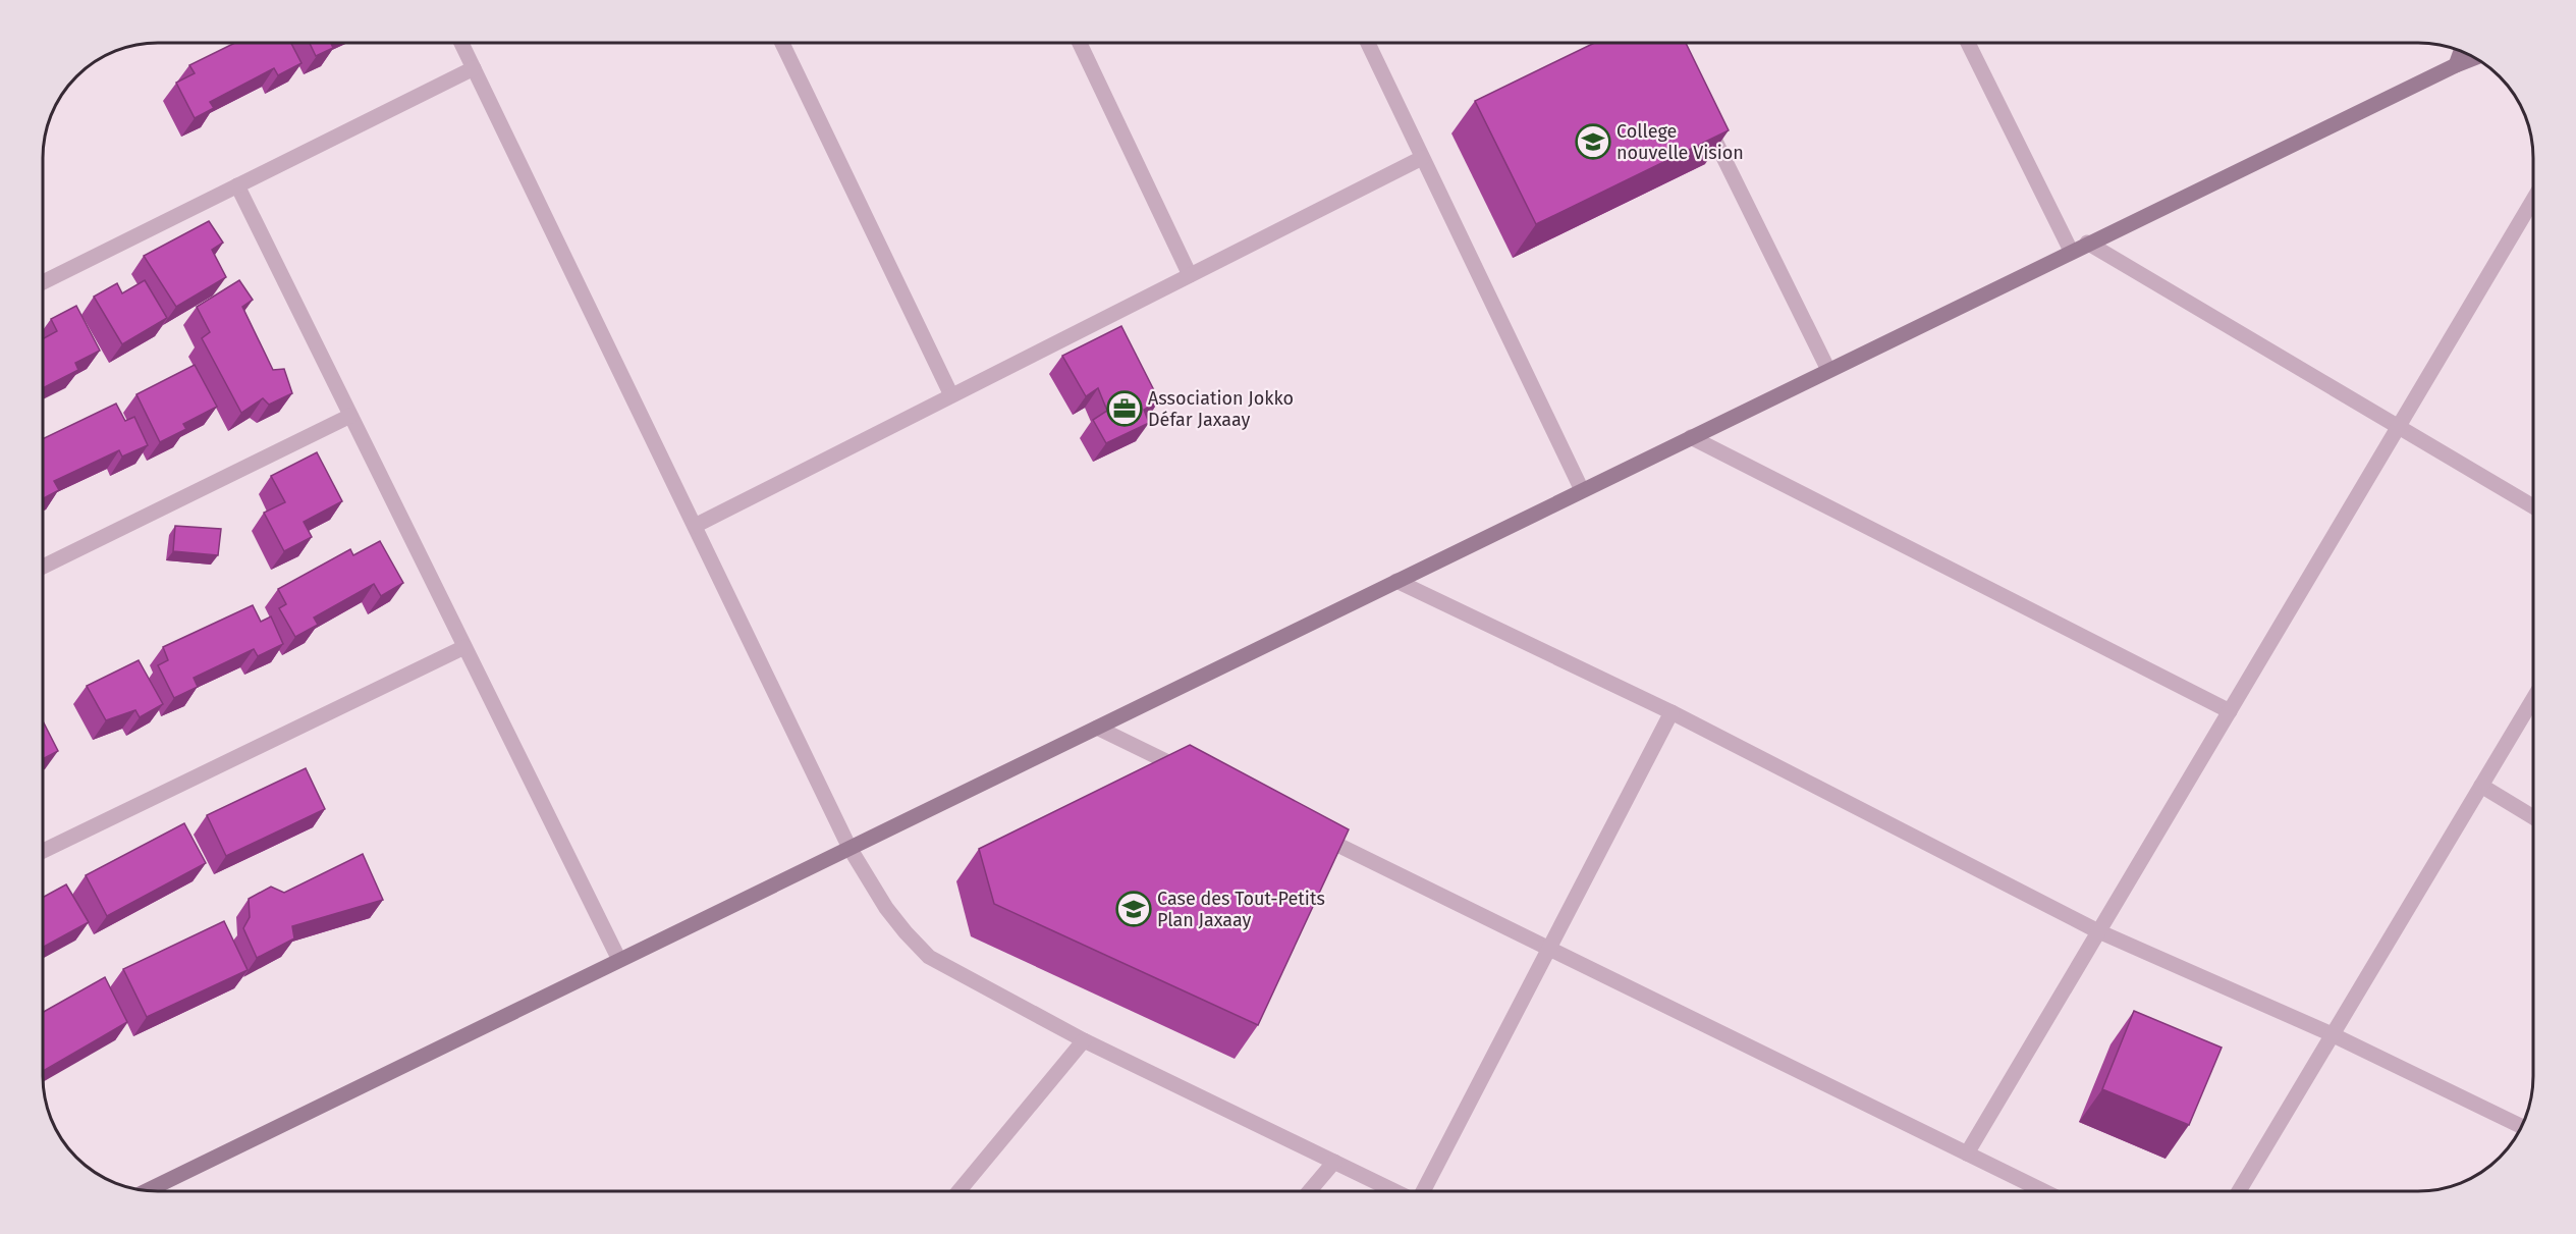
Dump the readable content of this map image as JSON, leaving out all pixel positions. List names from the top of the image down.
{
  "places": {
    "school or university": ["College nouvelle Vision", "Case des Tout-Petits Plan Jaxaay"],
    "office": ["Association Jokko Défar Jaxaay"]
  }
}
